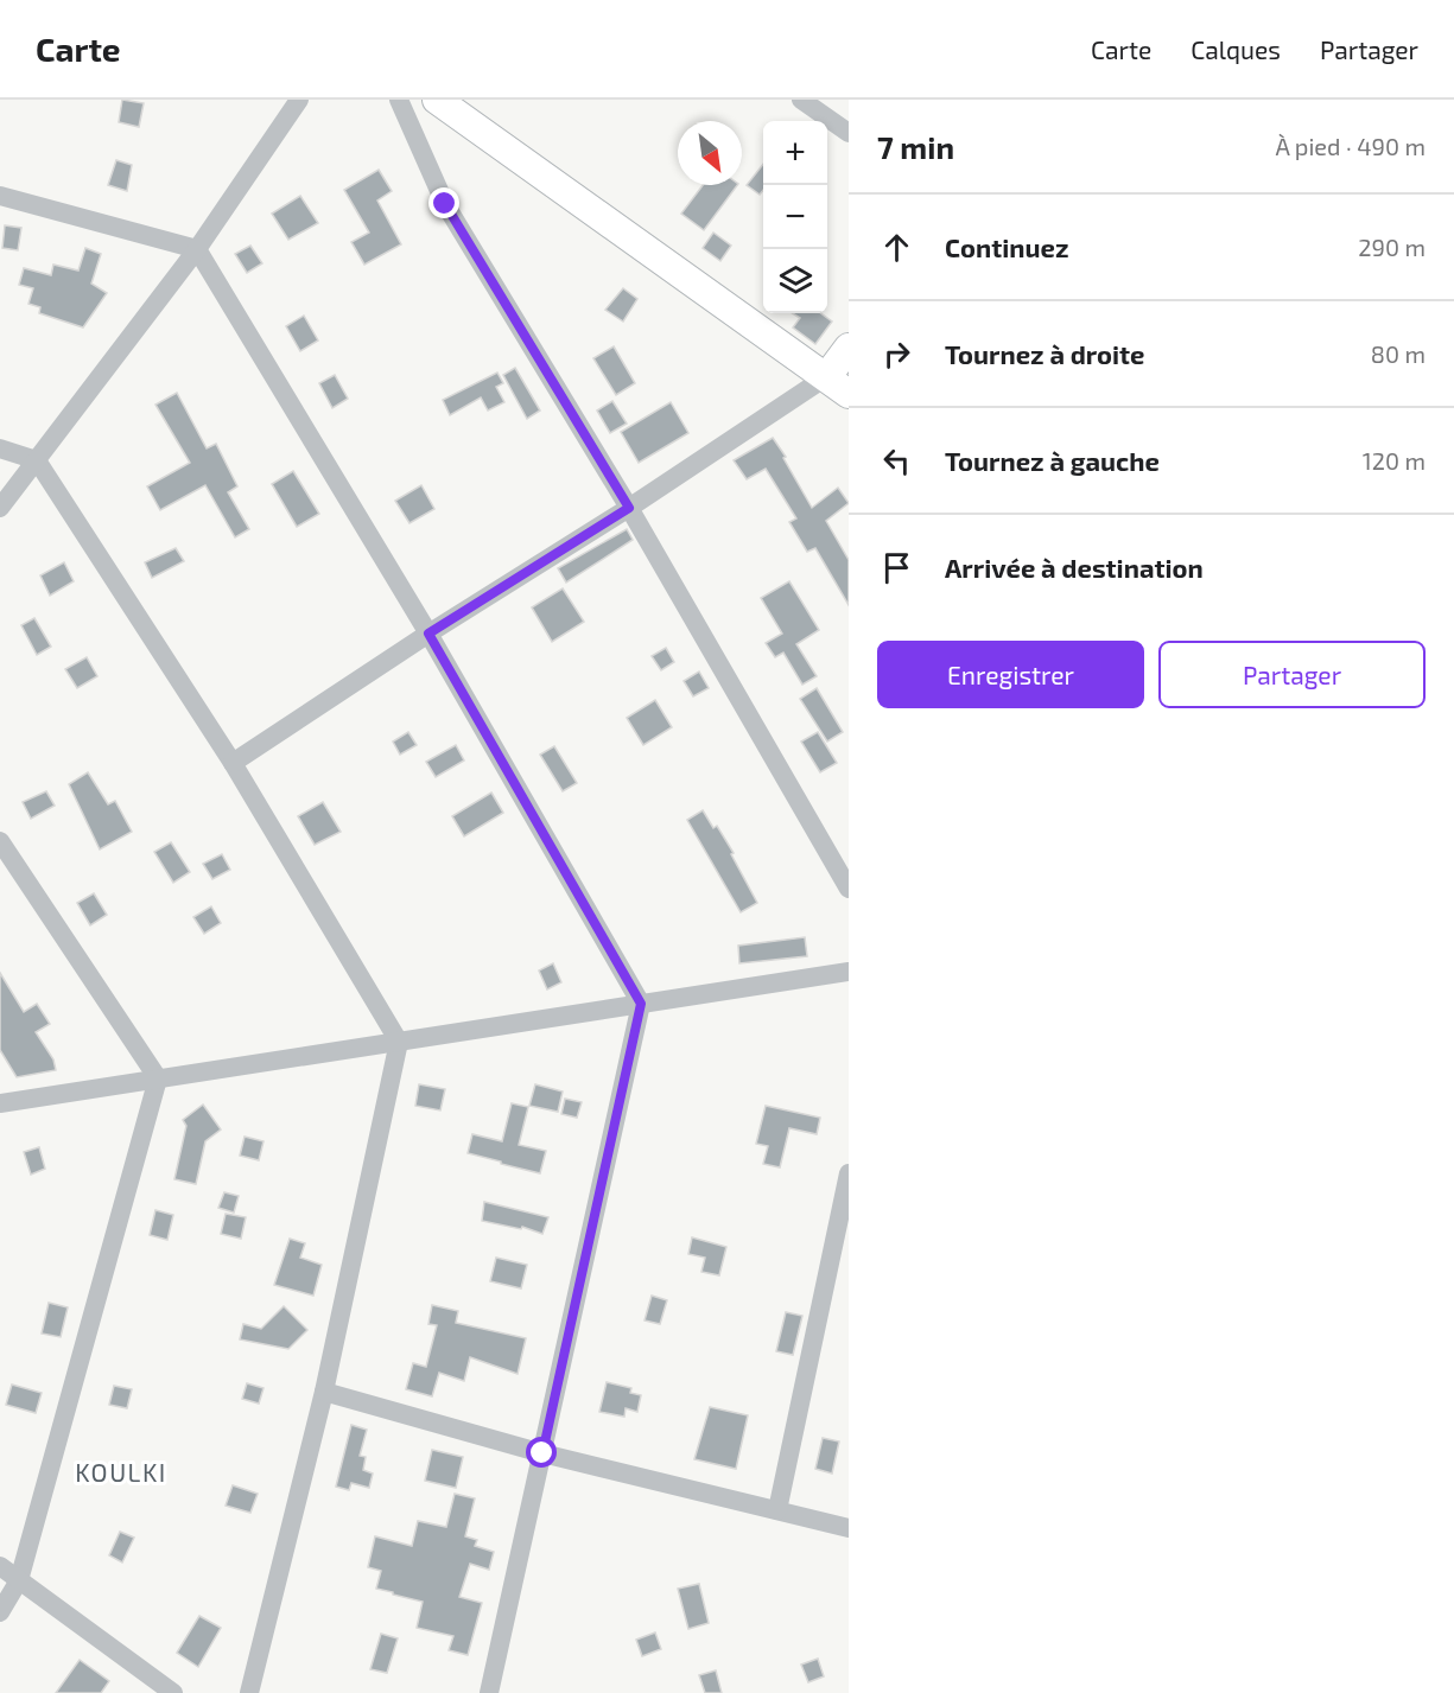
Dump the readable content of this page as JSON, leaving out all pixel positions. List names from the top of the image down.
{
  "districts": ["KOULKI"],
  "north": "bottom right",
  "page": {
    "header": "Carte",
    "nav": ["Carte", "Calques", "Partager"],
    "heading": ["7 min", "À pied · 490 m"],
    "map_buttons": ["+", "−"],
    "list": [
      ["Continuez", "290 m"],
      ["Tournez à droite", "80 m"],
      ["Tournez à gauche", "120 m"],
      "Arrivée à destination"
    ],
    "buttons": ["Enregistrer", "Partager"]
  }
}
